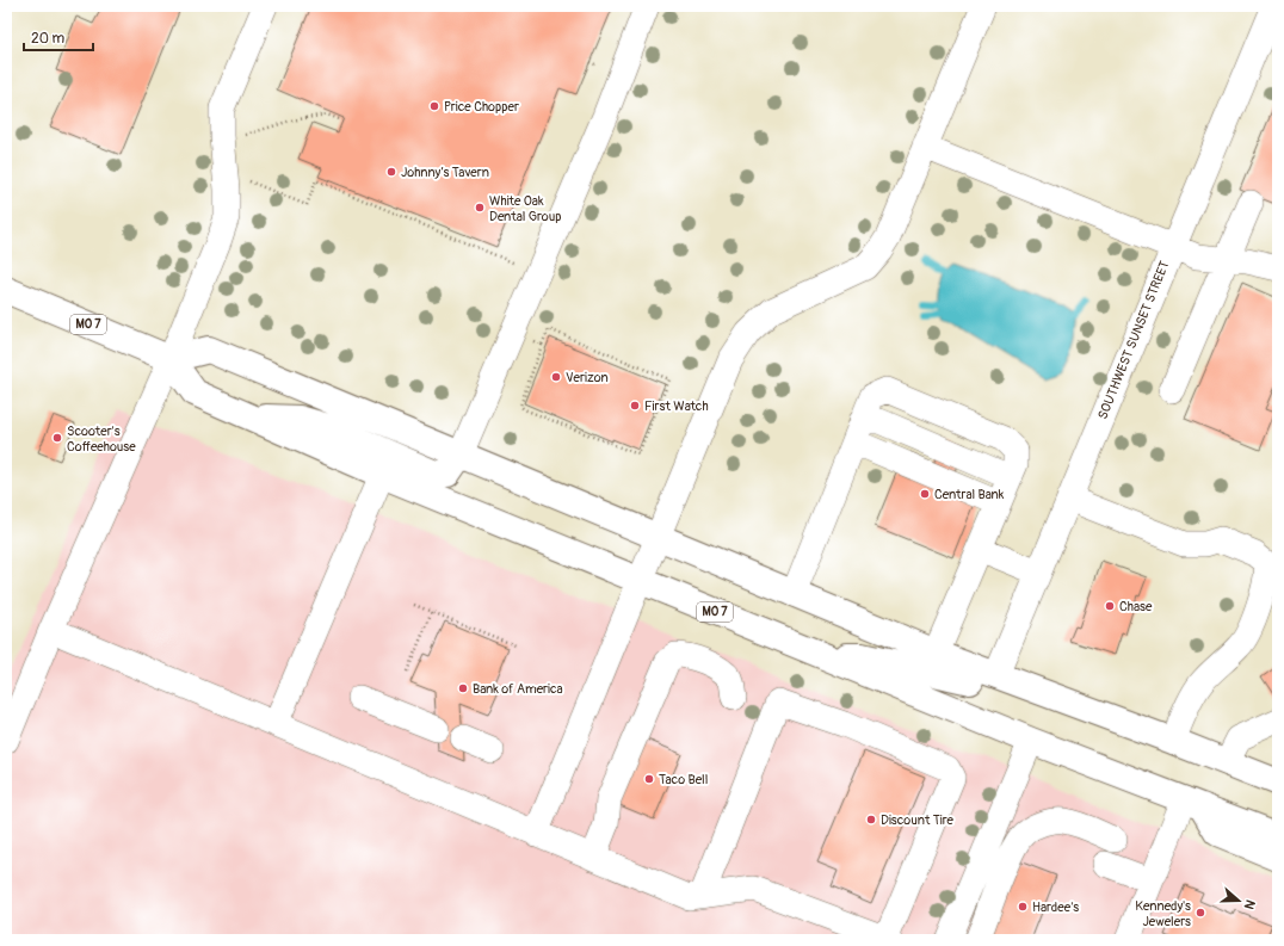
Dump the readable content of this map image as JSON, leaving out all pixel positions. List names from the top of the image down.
{
  "streets": {
    "main road": ["MO 7"],
    "street": ["SOUTHWEST SUNSET STREET"]
  },
  "places": [
    "Price Chopper",
    "Johnny’s Tavern",
    "White Oak Dental Group",
    "Verizon",
    "First Watch",
    "Scooter's Coffeehouse",
    "Central Bank",
    "Chase",
    "Bank of America",
    "Taco Bell",
    "Discount Tire",
    "Hardee's",
    "Kennedy's Jewelers"
  ],
  "scale_bar": "20 m",
  "north": "right"
}
